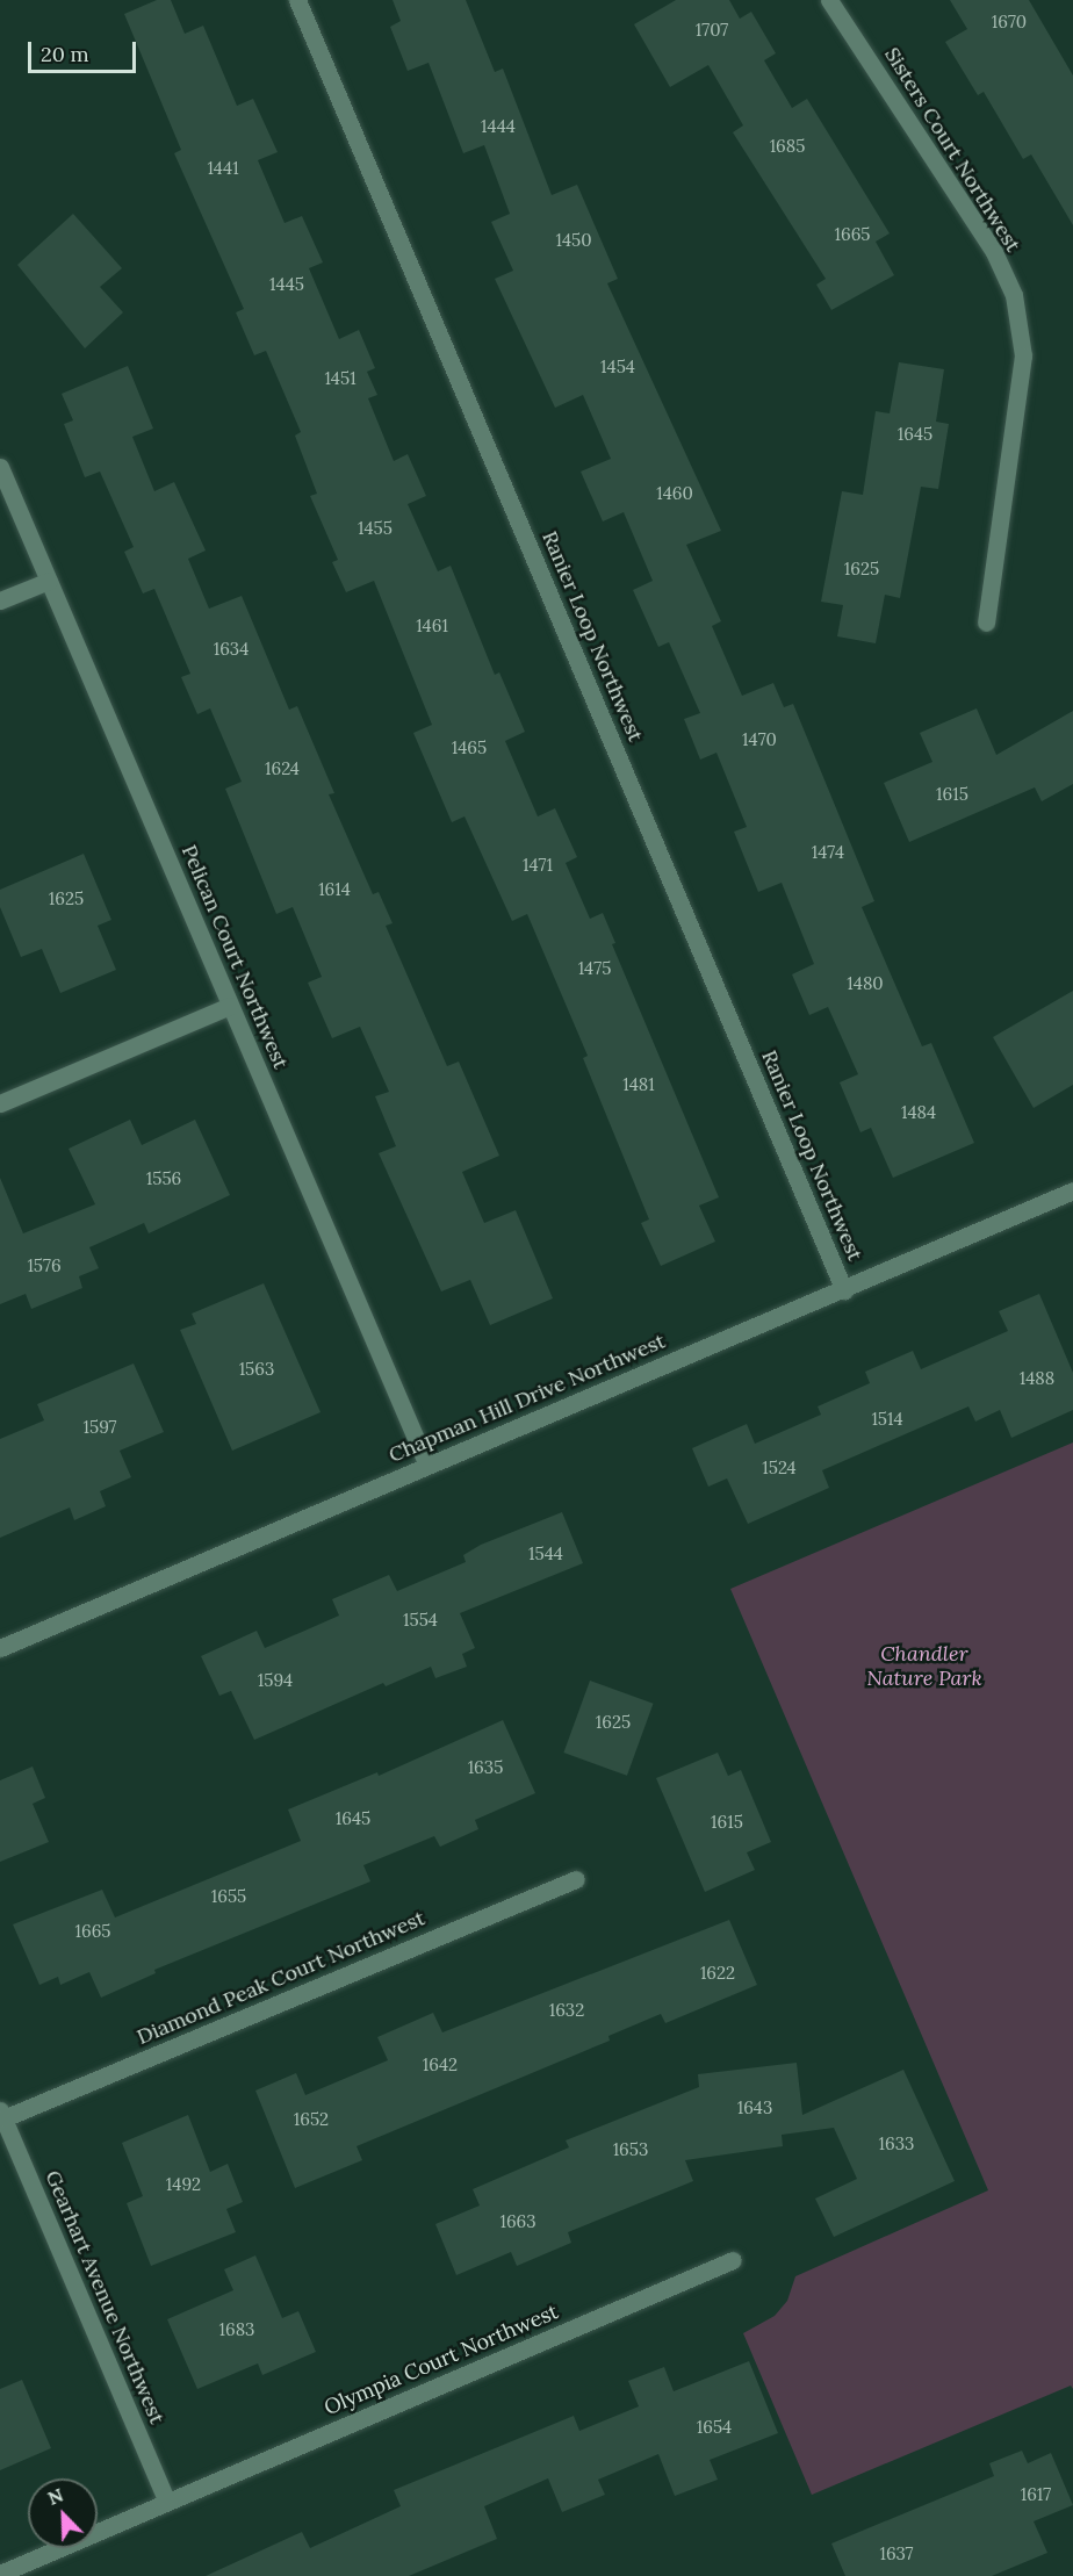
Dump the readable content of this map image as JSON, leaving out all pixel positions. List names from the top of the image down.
{
  "streets": {
    "street": [
      "Sisters Court Northwest",
      "Ranier Loop Northwest",
      "Pelican Court Northwest",
      "Chapman Hill Drive Northwest",
      "Diamond Peak Court Northwest",
      "Gearhart Avenue Northwest",
      "Olympia Court Northwest"
    ]
  },
  "crossings": [
    ["Ranier Loop Northwest", "Chapman Hill Drive Northwest"],
    ["Pelican Court Northwest", "Chapman Hill Drive Northwest"],
    ["Diamond Peak Court Northwest", "Gearhart Avenue Northwest"],
    ["Gearhart Avenue Northwest", "Olympia Court Northwest"]
  ],
  "parks": ["Chandler Nature Park"],
  "house_numbers": [
    "1670",
    "1707",
    "1444",
    "1685",
    "1441",
    "1665",
    "1450",
    "1445",
    "1454",
    "1451",
    "1645",
    "1460",
    "1455",
    "1625",
    "1461",
    "1634",
    "1470",
    "1465",
    "1624",
    "1615",
    "1474",
    "1471",
    "1614",
    "1625",
    "1475",
    "1480",
    "1481",
    "1484",
    "1556",
    "1576",
    "1563",
    "1488",
    "1514",
    "1597",
    "1524",
    "1544",
    "1554",
    "1594",
    "1625",
    "1635",
    "1645",
    "1615",
    "1655",
    "1665",
    "1622",
    "1632",
    "1642",
    "1643",
    "1652",
    "1633",
    "1653",
    "1492",
    "1663",
    "1683",
    "1654",
    "1617",
    "1637"
  ],
  "scale_bar": "20 m",
  "north": "top left"
}
